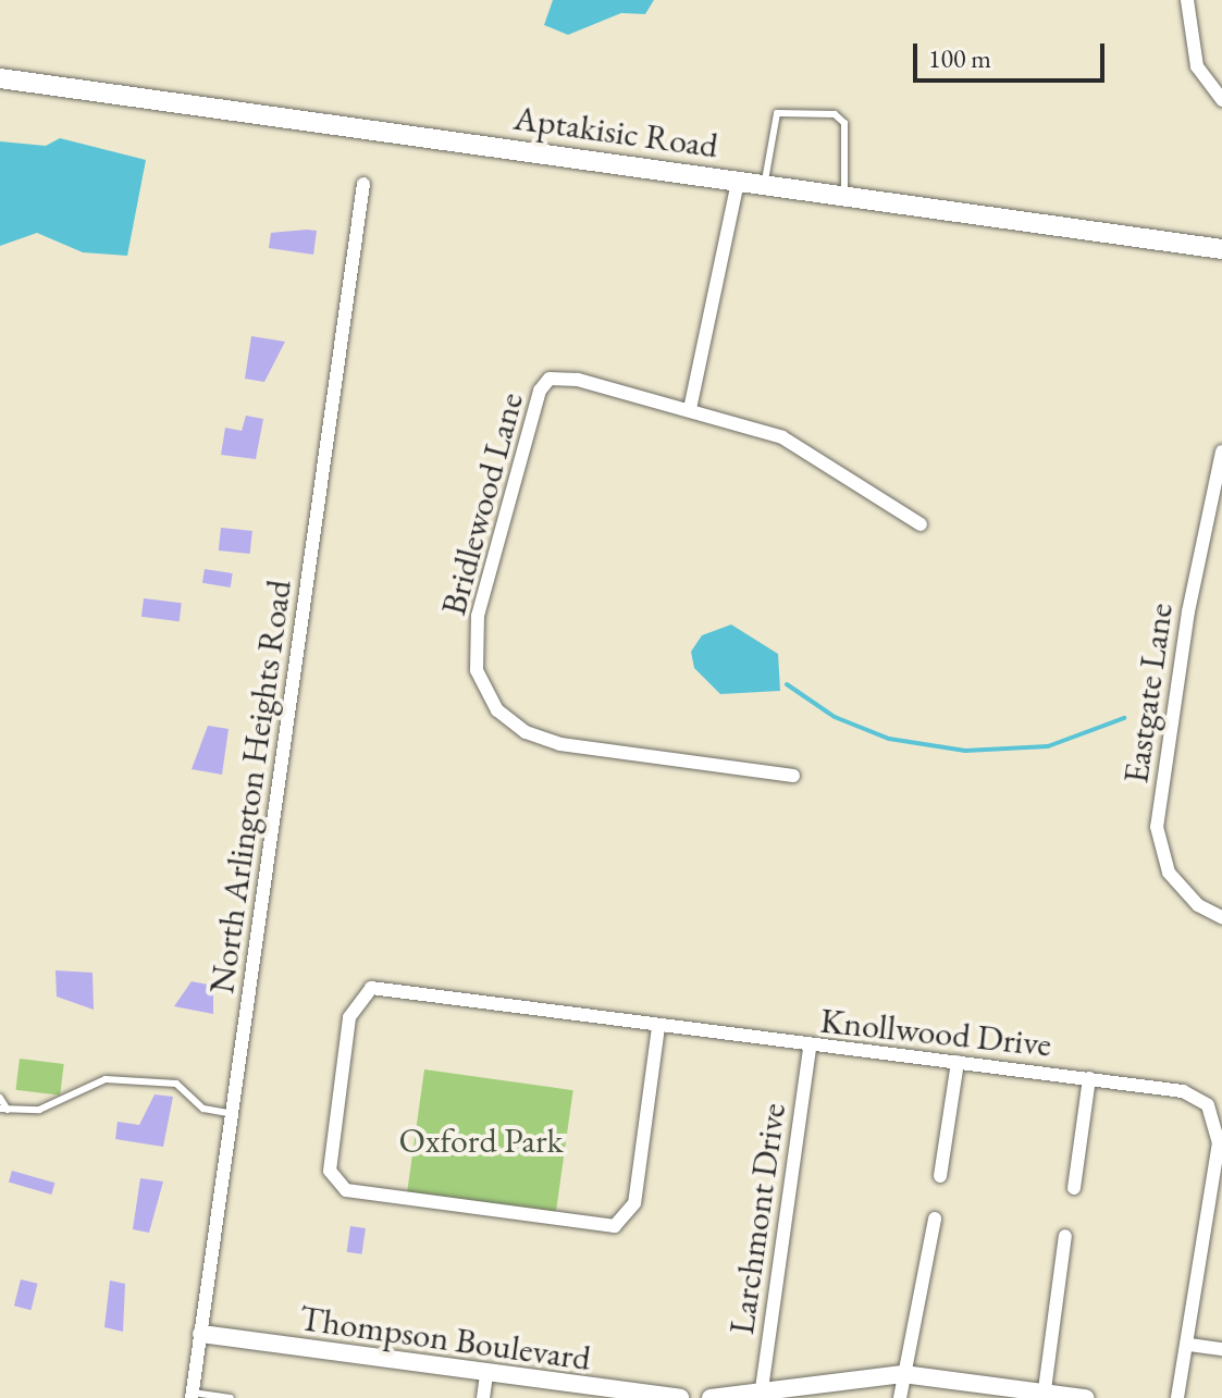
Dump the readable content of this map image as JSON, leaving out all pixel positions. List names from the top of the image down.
{
  "streets": {
    "main road": ["Aptakisic Road"],
    "street": [
      "Bridlewood Lane",
      "Eastgate Lane",
      "North Arlington Heights Road",
      "Knollwood Drive",
      "Larchmont Drive",
      "Thompson Boulevard"
    ]
  },
  "crossings": [
    ["North Arlington Heights Road", "Thompson Boulevard"],
    ["Knollwood Drive", "Larchmont Drive"]
  ],
  "parks": ["Oxford Park"],
  "scale_bar": "100 m"
}
